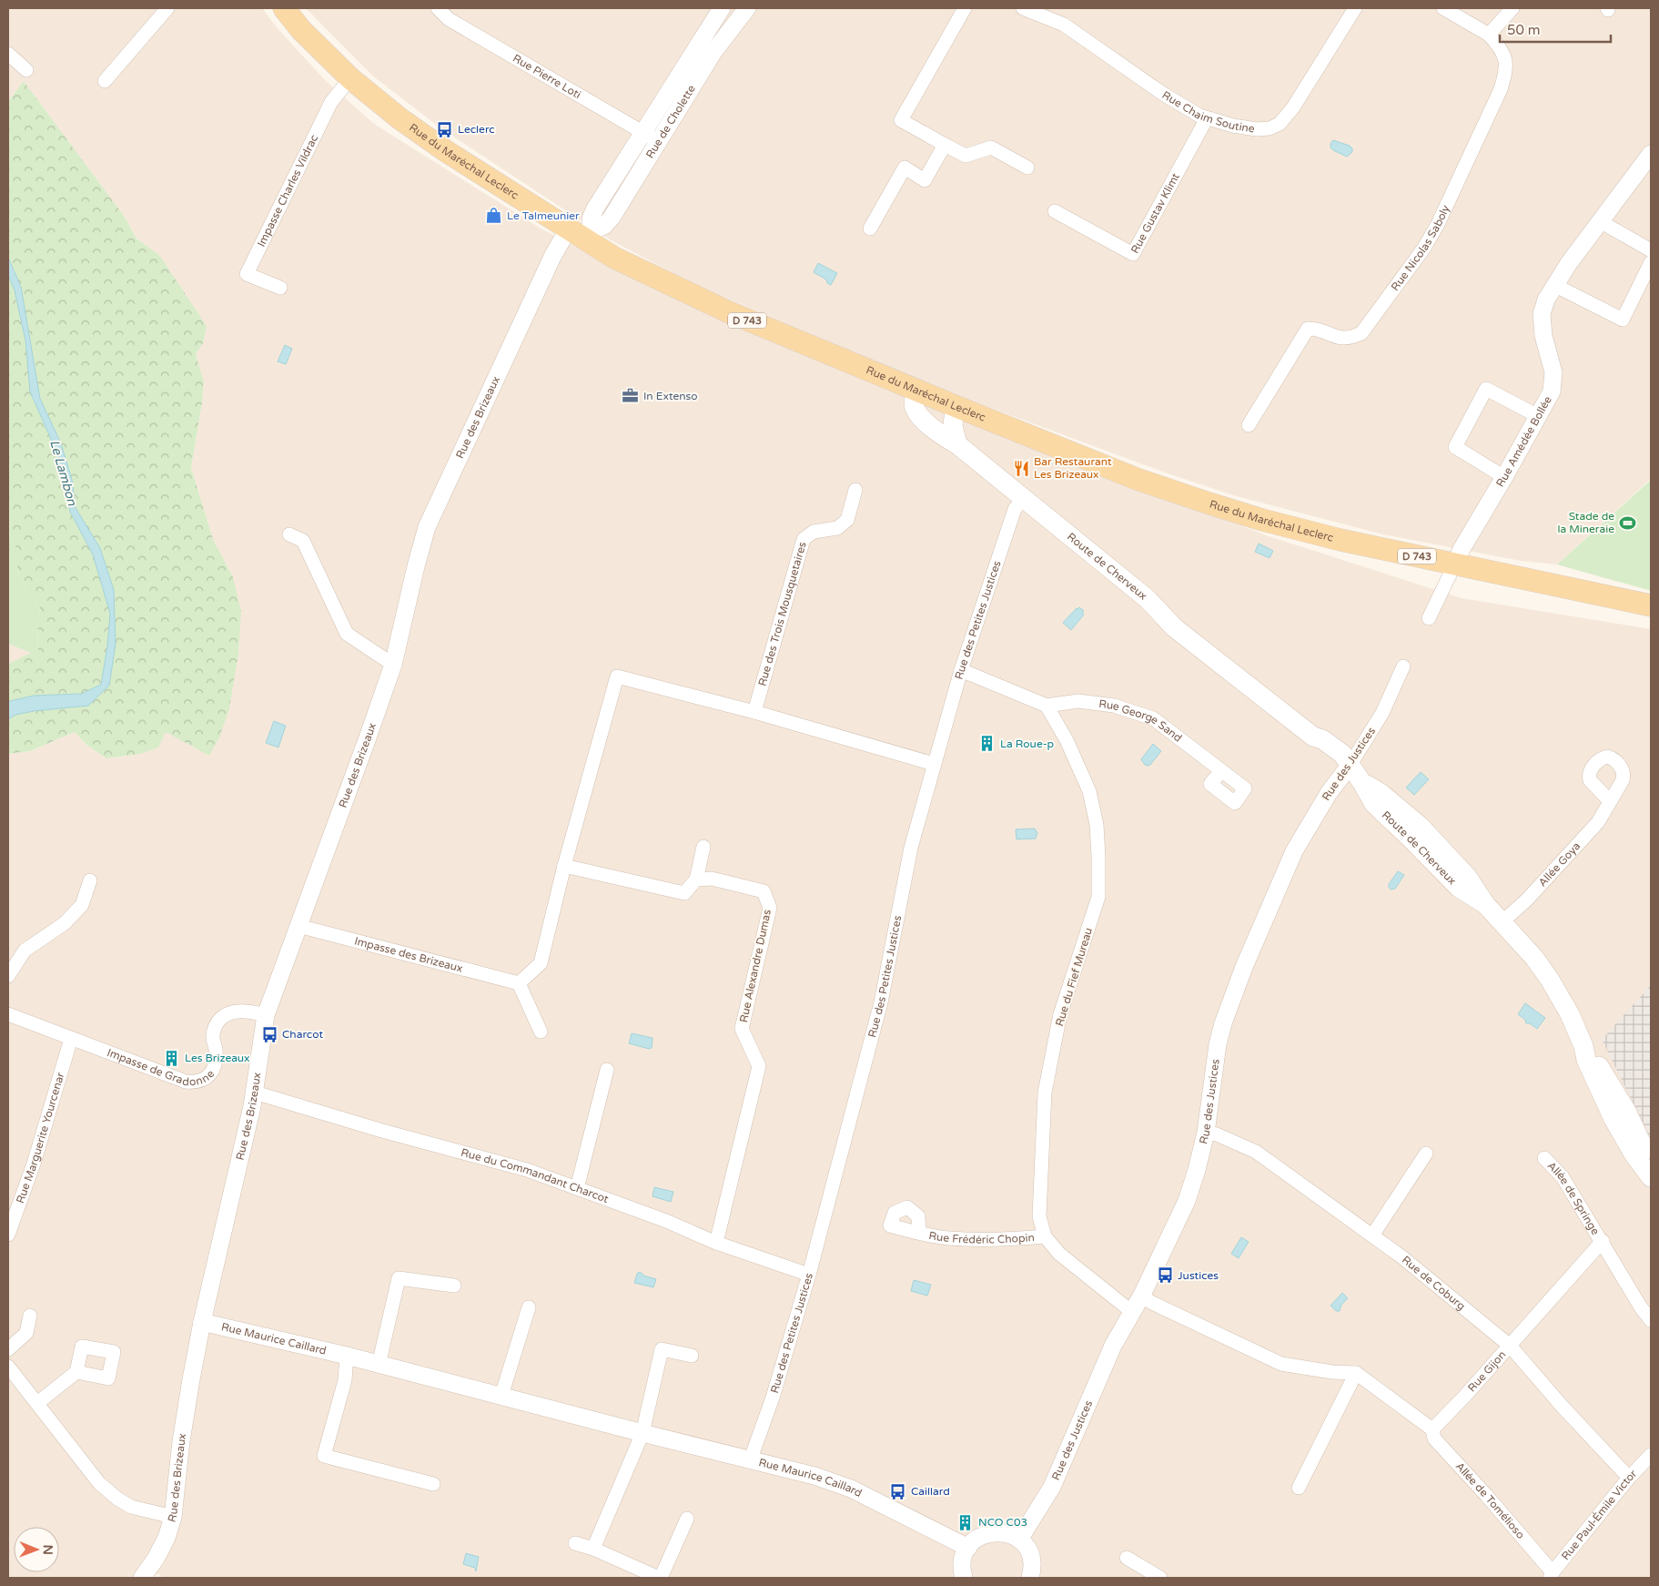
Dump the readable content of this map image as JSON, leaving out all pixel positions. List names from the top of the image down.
{
  "streets": {
    "main road": ["Rue du Maréchal Leclerc", "D 743", "Route de Cherveux"],
    "street": [
      "Rue Pierre Loti",
      "Rue Chaim Soutine",
      "Rue de Cholette",
      "Impasse Charles Vildrac",
      "Rue Gustav Klimt",
      "Rue Nicolas Saboly",
      "Rue des Brizeaux",
      "Rue Amédée Bollée",
      "Rue des Trois Mousquetaires",
      "Rue des Petites Justices",
      "Rue George Sand",
      "Rue des Justices",
      "Allée Goya",
      "Impasse des Brizeaux",
      "Rue Alexandre Dumas",
      "Rue du Fief Mureau",
      "Impasse de Gradonne",
      "Rue Marguerite Yourcenar",
      "Rue du Commandant Charcot",
      "Allée de Springe",
      "Rue Frédéric Chopin",
      "Rue de Coburg",
      "Rue Maurice Caillard",
      "Rue Gijon",
      "Allée de Tomélioso",
      "Rue Paul-Émile Victor"
    ]
  },
  "crossings": [
    ["Rue Pierre Loti", "Rue de Cholette"],
    ["Rue Chaim Soutine", "Rue Gustav Klimt"],
    ["Rue de Cholette", "Rue du Maréchal Leclerc"],
    ["Rue de Cholette", "Rue des Brizeaux"],
    ["Rue du Maréchal Leclerc", "Impasse Charles Vildrac"],
    ["Rue du Maréchal Leclerc", "Rue des Brizeaux"],
    ["Rue du Maréchal Leclerc", "Rue Amédée Bollée"],
    ["Rue du Maréchal Leclerc", "Route de Cherveux"],
    ["Rue des Brizeaux", "Impasse des Brizeaux"],
    ["Rue des Brizeaux", "Impasse de Gradonne"],
    ["Rue des Brizeaux", "Rue du Commandant Charcot"],
    ["Rue des Brizeaux", "Rue Maurice Caillard"],
    ["Route de Cherveux", "Rue des Petites Justices"],
    ["Route de Cherveux", "Rue des Justices"],
    ["Route de Cherveux", "Allée Goya"],
    ["Rue des Petites Justices", "Rue du Commandant Charcot"],
    ["Rue des Petites Justices", "Rue Maurice Caillard"],
    ["Rue George Sand", "Rue du Fief Mureau"],
    ["Rue des Justices", "Rue du Fief Mureau"],
    ["Rue des Justices", "Rue de Coburg"],
    ["Rue Alexandre Dumas", "Rue du Commandant Charcot"],
    ["Rue du Fief Mureau", "Rue Frédéric Chopin"],
    ["Impasse de Gradonne", "Rue Marguerite Yourcenar"],
    ["Allée de Springe", "Rue Gijon"],
    ["Rue de Coburg", "Rue Gijon"],
    ["Rue de Coburg", "Rue Paul-Émile Victor"],
    ["Rue Gijon", "Allée de Tomélioso"],
    ["Allée de Tomélioso", "Rue Paul-Émile Victor"]
  ],
  "water": ["Le Lambon"],
  "places": {
    "bus stop": [
      "Leclerc",
      "Charcot",
      "Justices",
      "Caillard"
    ],
    "shop": ["Le Talmeunier"],
    "office": ["In Extenso"],
    "restaurant": ["Bar Restaurant Les Brizeaux"],
    "sports": ["Stade de la Mineraie"],
    "building": ["La Roue-p", "Les Brizeaux", "NCO C03"]
  },
  "scale_bar": "50 m",
  "north": "right"
}
